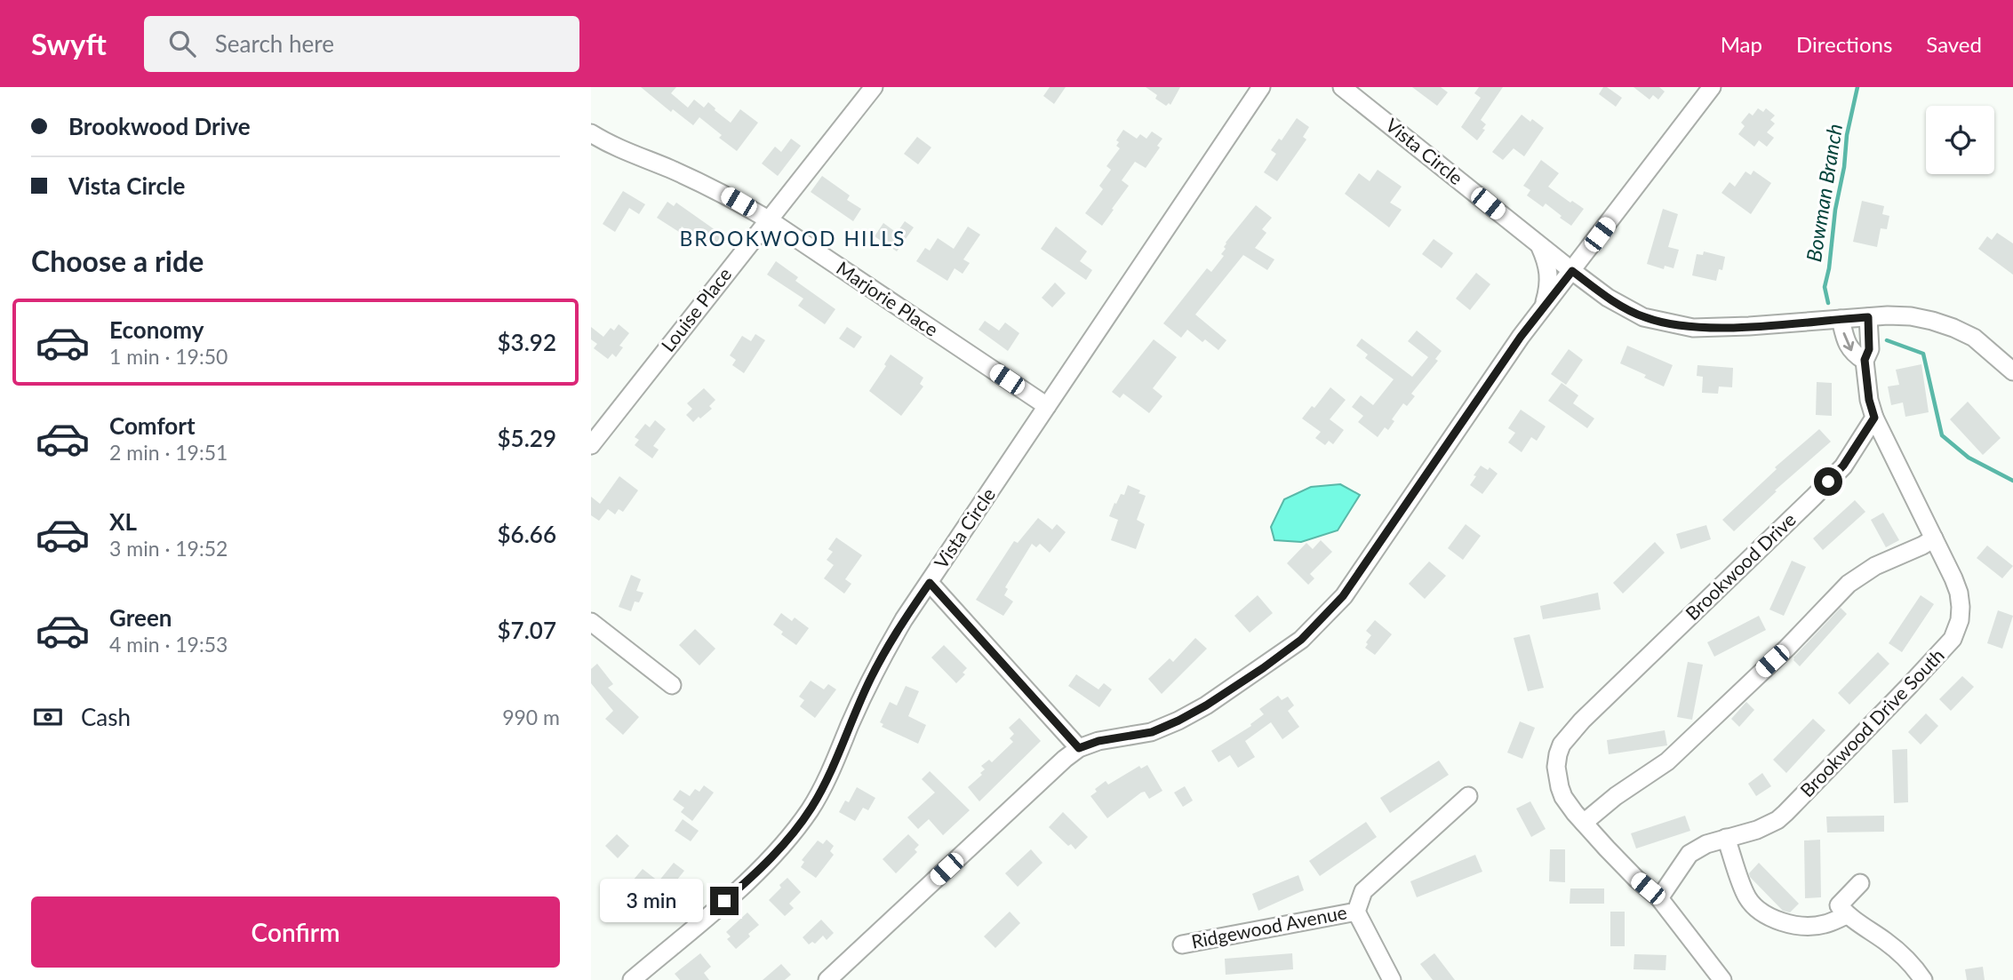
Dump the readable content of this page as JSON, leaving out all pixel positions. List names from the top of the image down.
{
  "streets": {
    "street": [
      "Vista Circle",
      "Marjorie Place",
      "Louise Place",
      "Brookwood Drive",
      "Brookwood Drive South",
      "Ridgewood Avenue"
    ]
  },
  "crossings": [
    ["Vista Circle", "Marjorie Place"],
    ["Marjorie Place", "Louise Place"],
    ["Brookwood Drive", "Brookwood Drive South"]
  ],
  "districts": ["BROOKWOOD HILLS"],
  "water": ["Bowman Branch"],
  "page": {
    "header": "Swyft",
    "search": "Search here",
    "nav": ["Map", "Directions", "Saved"],
    "banner": ["Brookwood Drive", "Vista Circle"],
    "heading": "Choose a ride",
    "list": [
      {
        "name": "Economy",
        "note": "1 min · 19:50",
        "value": "$3.92"
      },
      {
        "name": "Comfort",
        "note": "2 min · 19:51",
        "value": "$5.29"
      },
      {
        "name": "XL",
        "note": "3 min · 19:52",
        "value": "$6.66"
      },
      {
        "name": "Green",
        "note": "4 min · 19:53",
        "value": "$7.07"
      }
    ],
    "pay": ["Cash", "990 m"],
    "bubble": "3 min",
    "buttons": "Confirm"
  }
}
